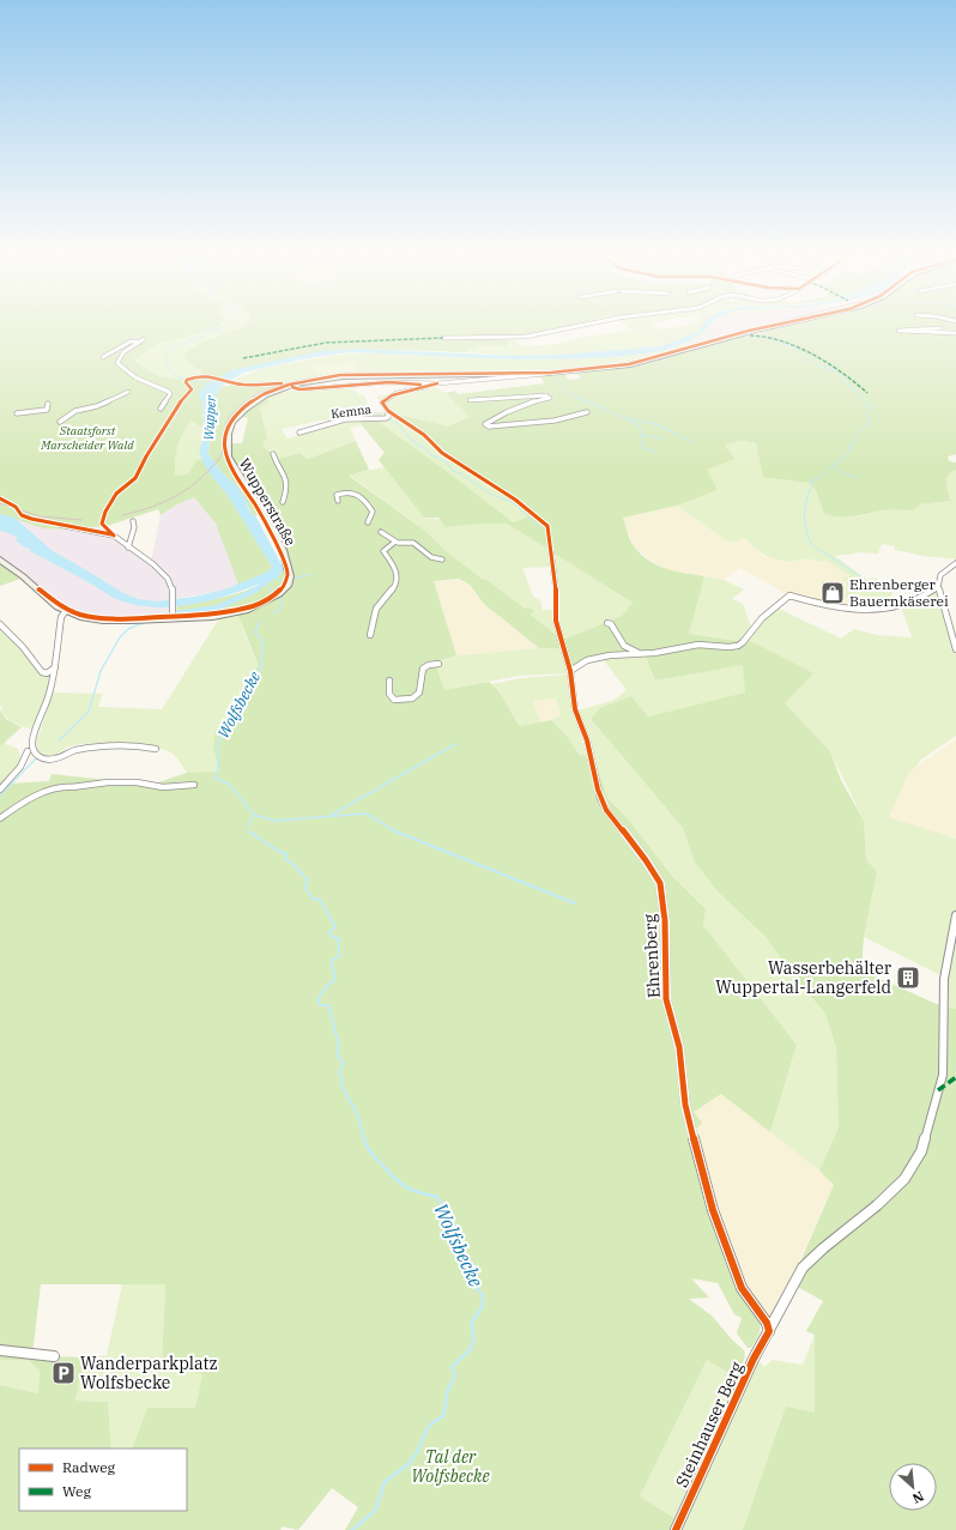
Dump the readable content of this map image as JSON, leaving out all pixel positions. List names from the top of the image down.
{
  "streets": {
    "main road": ["Wupperstraße"],
    "street": ["Kemna", "Ehrenberg", "Steinhauser Berg"]
  },
  "crossings": [
    ["Kemna", "Wupperstraße"],
    ["Ehrenberg", "Steinhauser Berg"]
  ],
  "water": ["Wupper", "Wolfsbecke"],
  "parks": ["Staatsforst Marscheider Wald", "Tal der Wolfsbecke"],
  "places": {
    "shop": ["Ehrenberger Bauernkäserei"],
    "building": ["Wasserbehälter Wuppertal-Langerfeld"],
    "parking": ["Wanderparkplatz Wolfsbecke"]
  },
  "legend": ["Radweg", "Weg"],
  "north": "bottom right"
}
